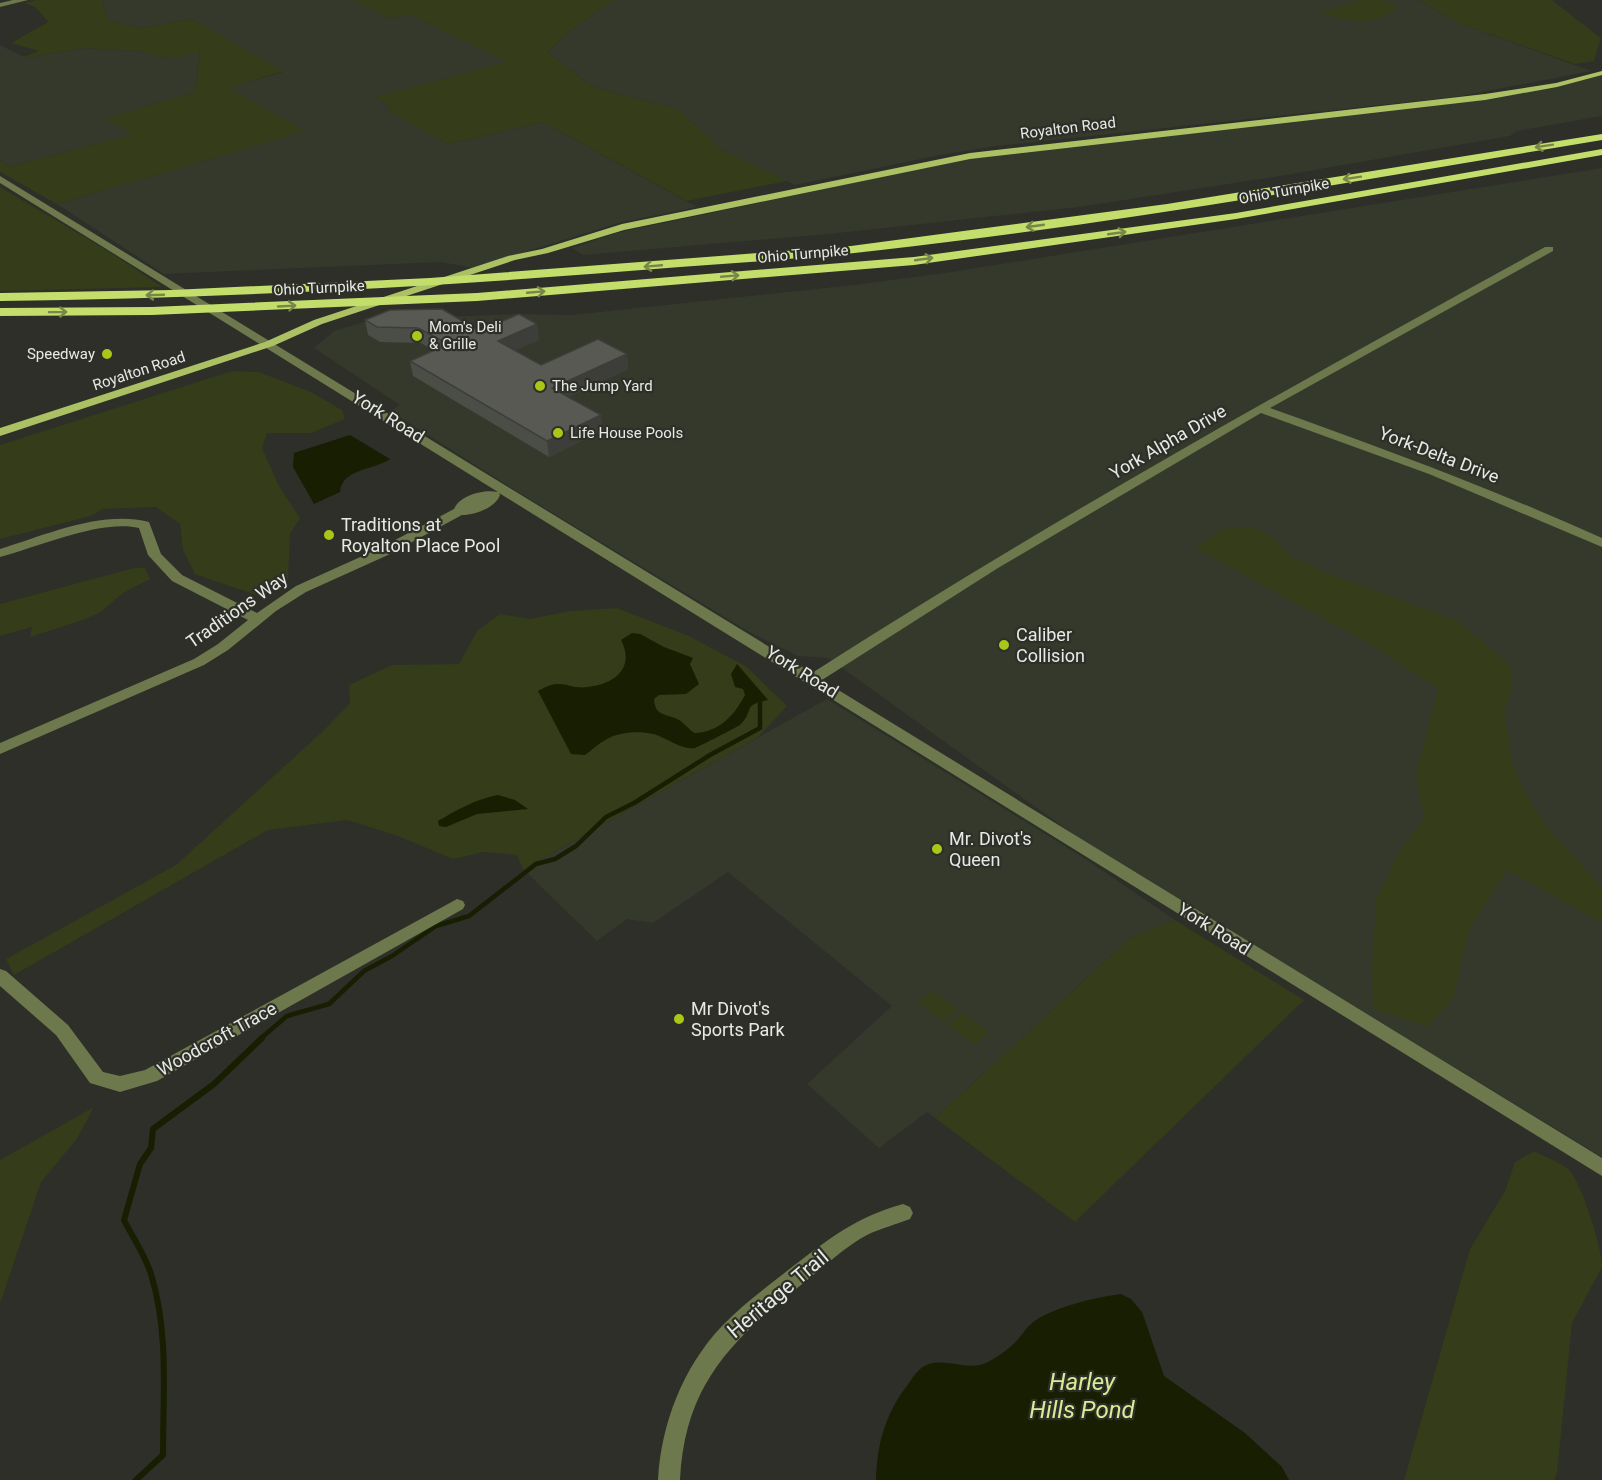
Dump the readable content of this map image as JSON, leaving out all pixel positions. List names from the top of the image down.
{
  "streets": {
    "highway": ["Ohio Turnpike"],
    "main road": ["Royalton Road"],
    "street": [
      "York Road",
      "York Alpha Drive",
      "York-Delta Drive",
      "Traditions Way",
      "Woodcroft Trace",
      "Heritage Trail"
    ]
  },
  "crossings": [
    ["Royalton Road", "York Road"],
    ["York Road", "York Alpha Drive"],
    ["York Road", "Traditions Way"],
    ["York Alpha Drive", "York-Delta Drive"]
  ],
  "water": ["Harley Hills Pond"],
  "places": [
    "Mom's Deli & Grille",
    "Speedway",
    "The Jump Yard",
    "Life House Pools",
    "Traditions at Royalton Place Pool",
    "Caliber Collision",
    "Mr. Divot's Queen",
    "Mr Divot's Sports Park"
  ]
}
